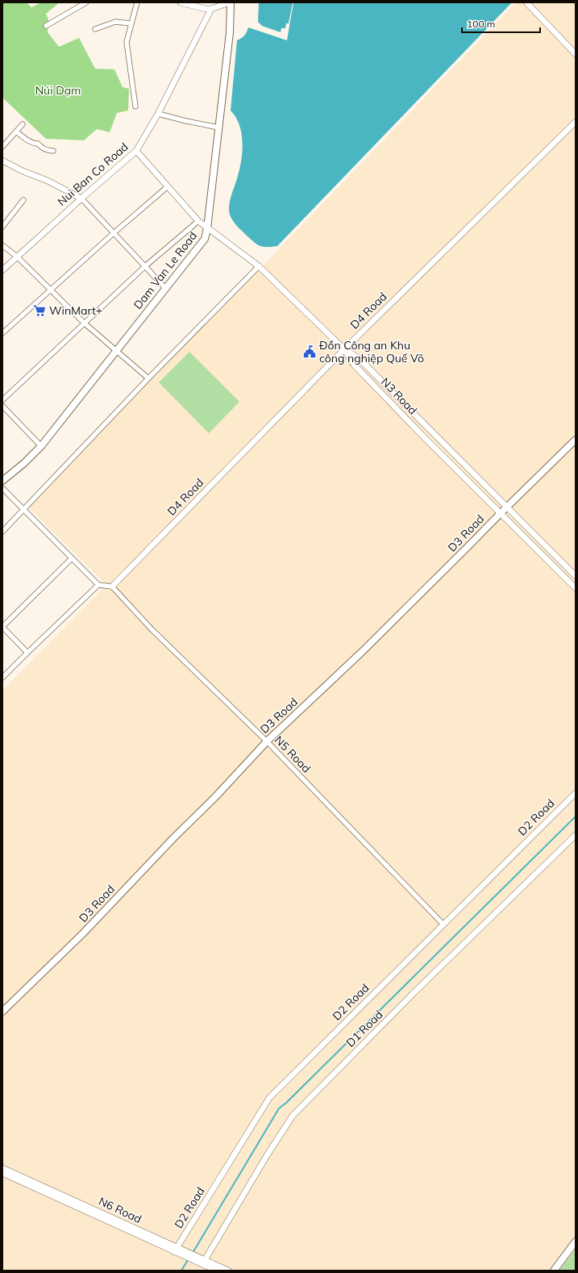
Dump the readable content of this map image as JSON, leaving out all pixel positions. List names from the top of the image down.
{
  "streets": {
    "main road": ["Dam Van Le Road", "D3 Road"],
    "street": [
      "Nui Ban Co Road",
      "D4 Road",
      "N3 Road",
      "N5 Road",
      "D2 Road",
      "D1 Road",
      "N6 Road"
    ]
  },
  "crossings": [
    ["D4 Road", "N3 Road"],
    ["D4 Road", "N5 Road"],
    ["N3 Road", "D3 Road"],
    ["D3 Road", "N5 Road"],
    ["N5 Road", "D2 Road"],
    ["D2 Road", "N6 Road"],
    ["D1 Road", "N6 Road"]
  ],
  "parks": ["Núi Dạm"],
  "places": {
    "supermarket": ["WinMart+"],
    "public building": ["Đồn Công an Khu công nghiệp Quế Võ"]
  },
  "scale_bar": "100 m"
}
